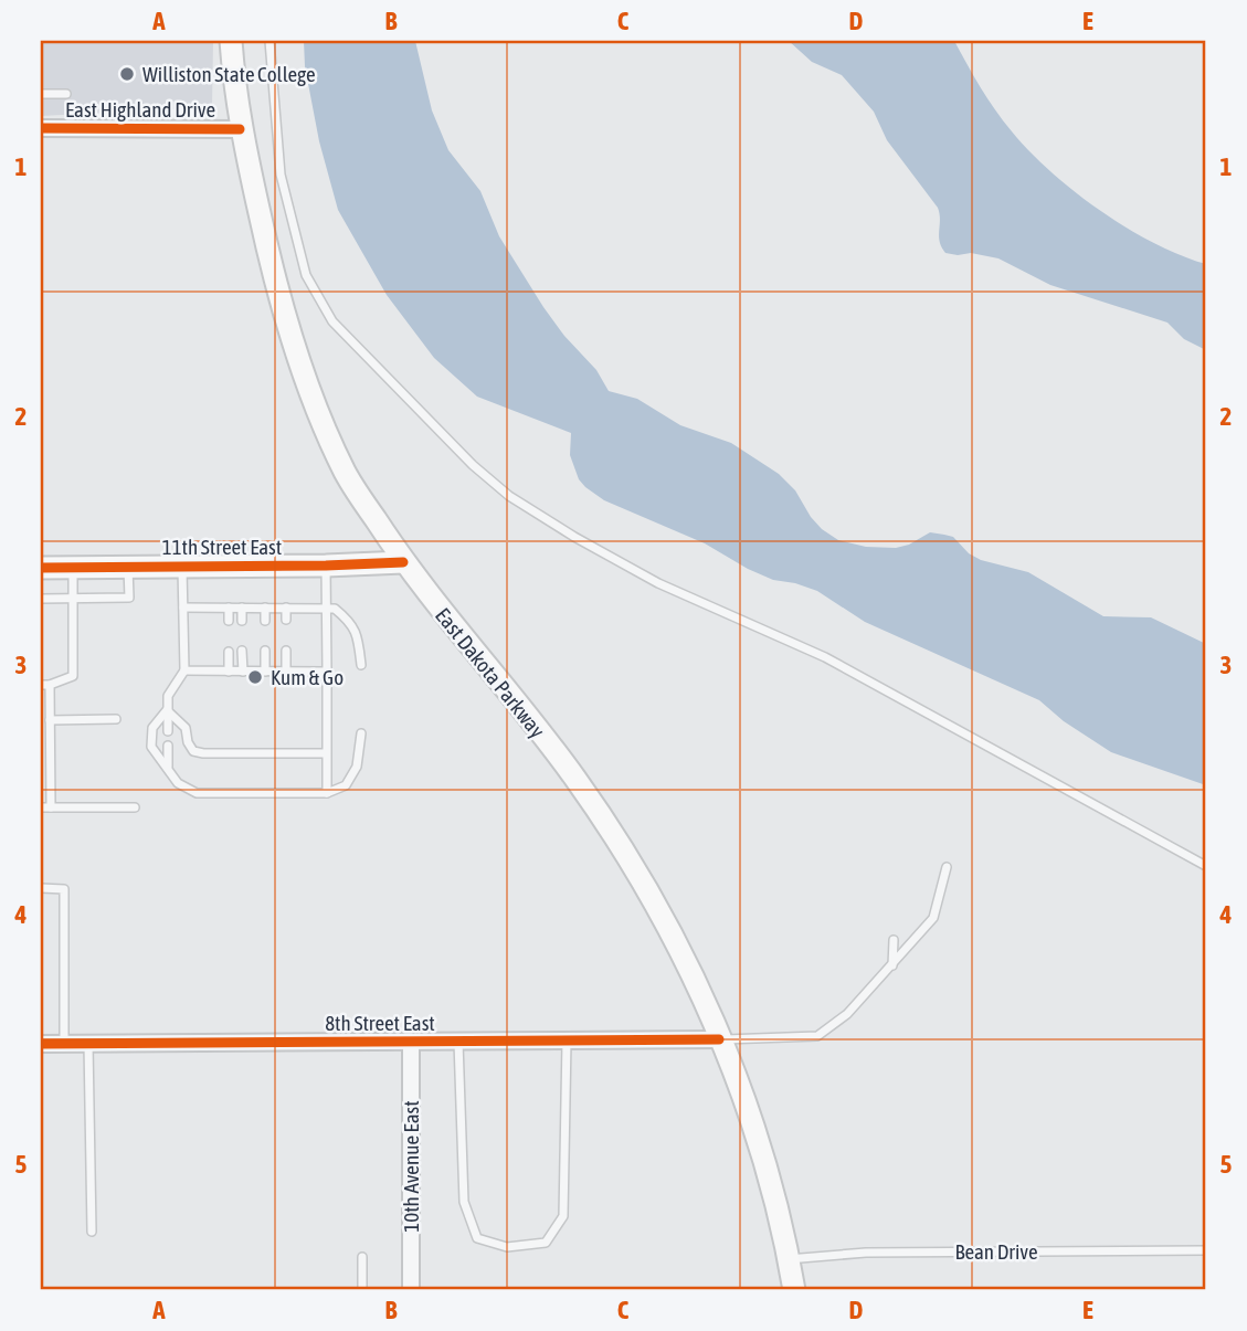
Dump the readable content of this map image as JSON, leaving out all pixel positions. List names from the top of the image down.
{
  "streets": {
    "main road": ["11th Street East", "East Dakota Parkway"],
    "street": ["East Highland Drive", "8th Street East", "10th Avenue East"],
    "lane": ["Bean Drive"]
  },
  "crossings": [
    ["East Highland Drive", "East Dakota Parkway"],
    ["11th Street East", "East Dakota Parkway"],
    ["East Dakota Parkway", "8th Street East"],
    ["East Dakota Parkway", "Bean Drive"],
    ["8th Street East", "10th Avenue East"]
  ],
  "places": ["Williston State College", "Kum & Go"],
  "grid": {
    "columns": [
      "A",
      "B",
      "C",
      "D",
      "E"
    ],
    "rows": [
      "1",
      "2",
      "3",
      "4",
      "5"
    ]
  }
}
